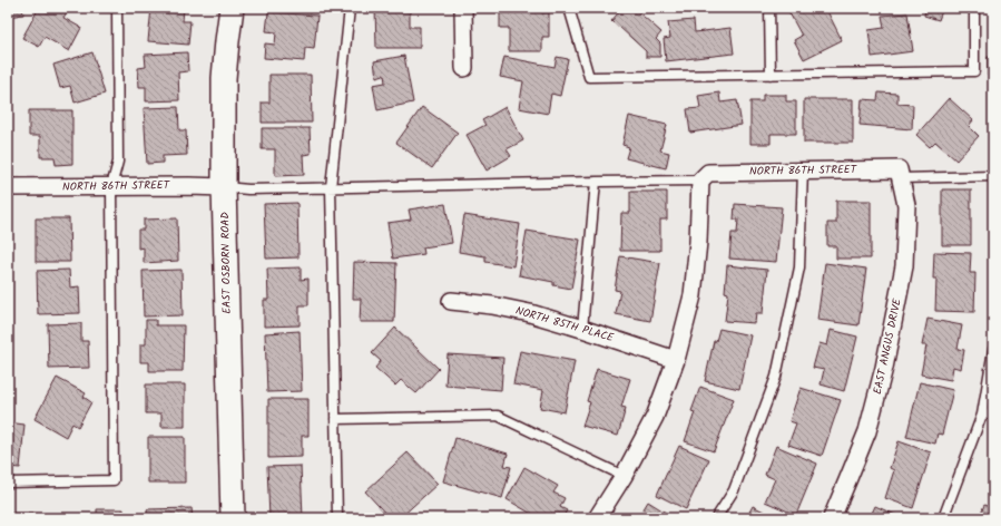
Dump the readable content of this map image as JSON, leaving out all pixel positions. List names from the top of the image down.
{
  "streets": {
    "street": [
      "NORTH 86TH STREET",
      "EAST OSBORN ROAD",
      "NORTH 85TH PLACE",
      "EAST ANGUS DRIVE"
    ]
  },
  "crossings": [
    ["NORTH 86TH STREET", "EAST OSBORN ROAD"],
    ["NORTH 86TH STREET", "EAST ANGUS DRIVE"]
  ]
}
